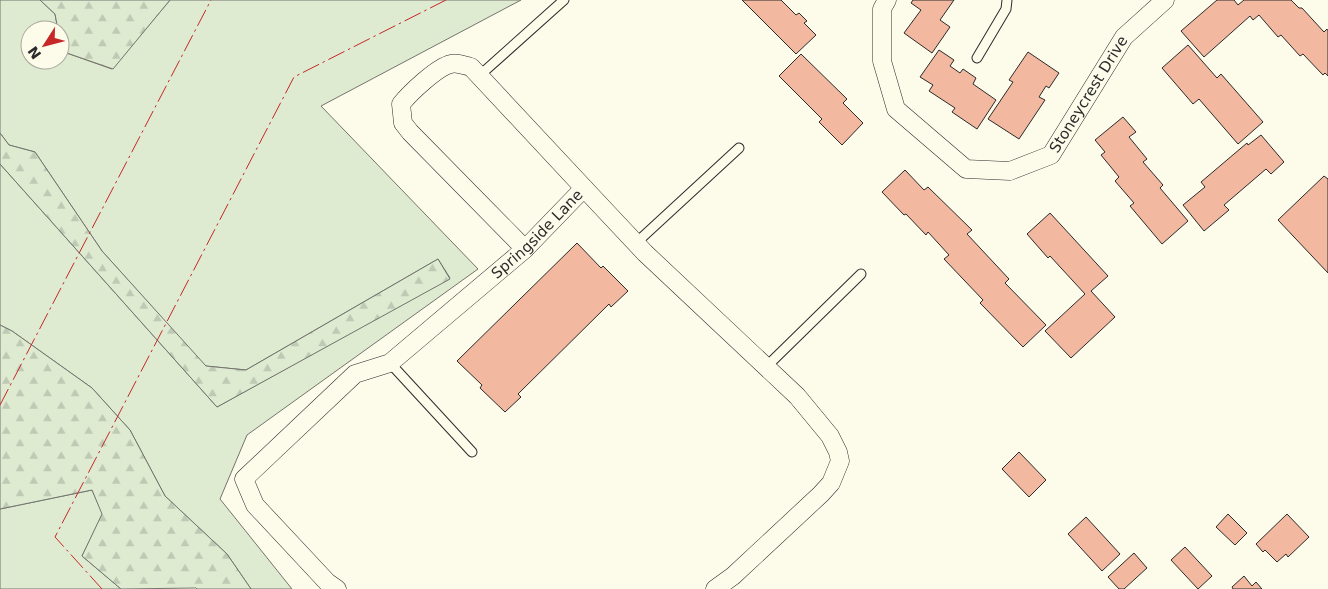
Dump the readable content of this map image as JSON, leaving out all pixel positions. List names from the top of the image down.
{
  "streets": {
    "street": ["Stoneycrest Drive", "Springside Lane"]
  },
  "north": "bottom left"
}
